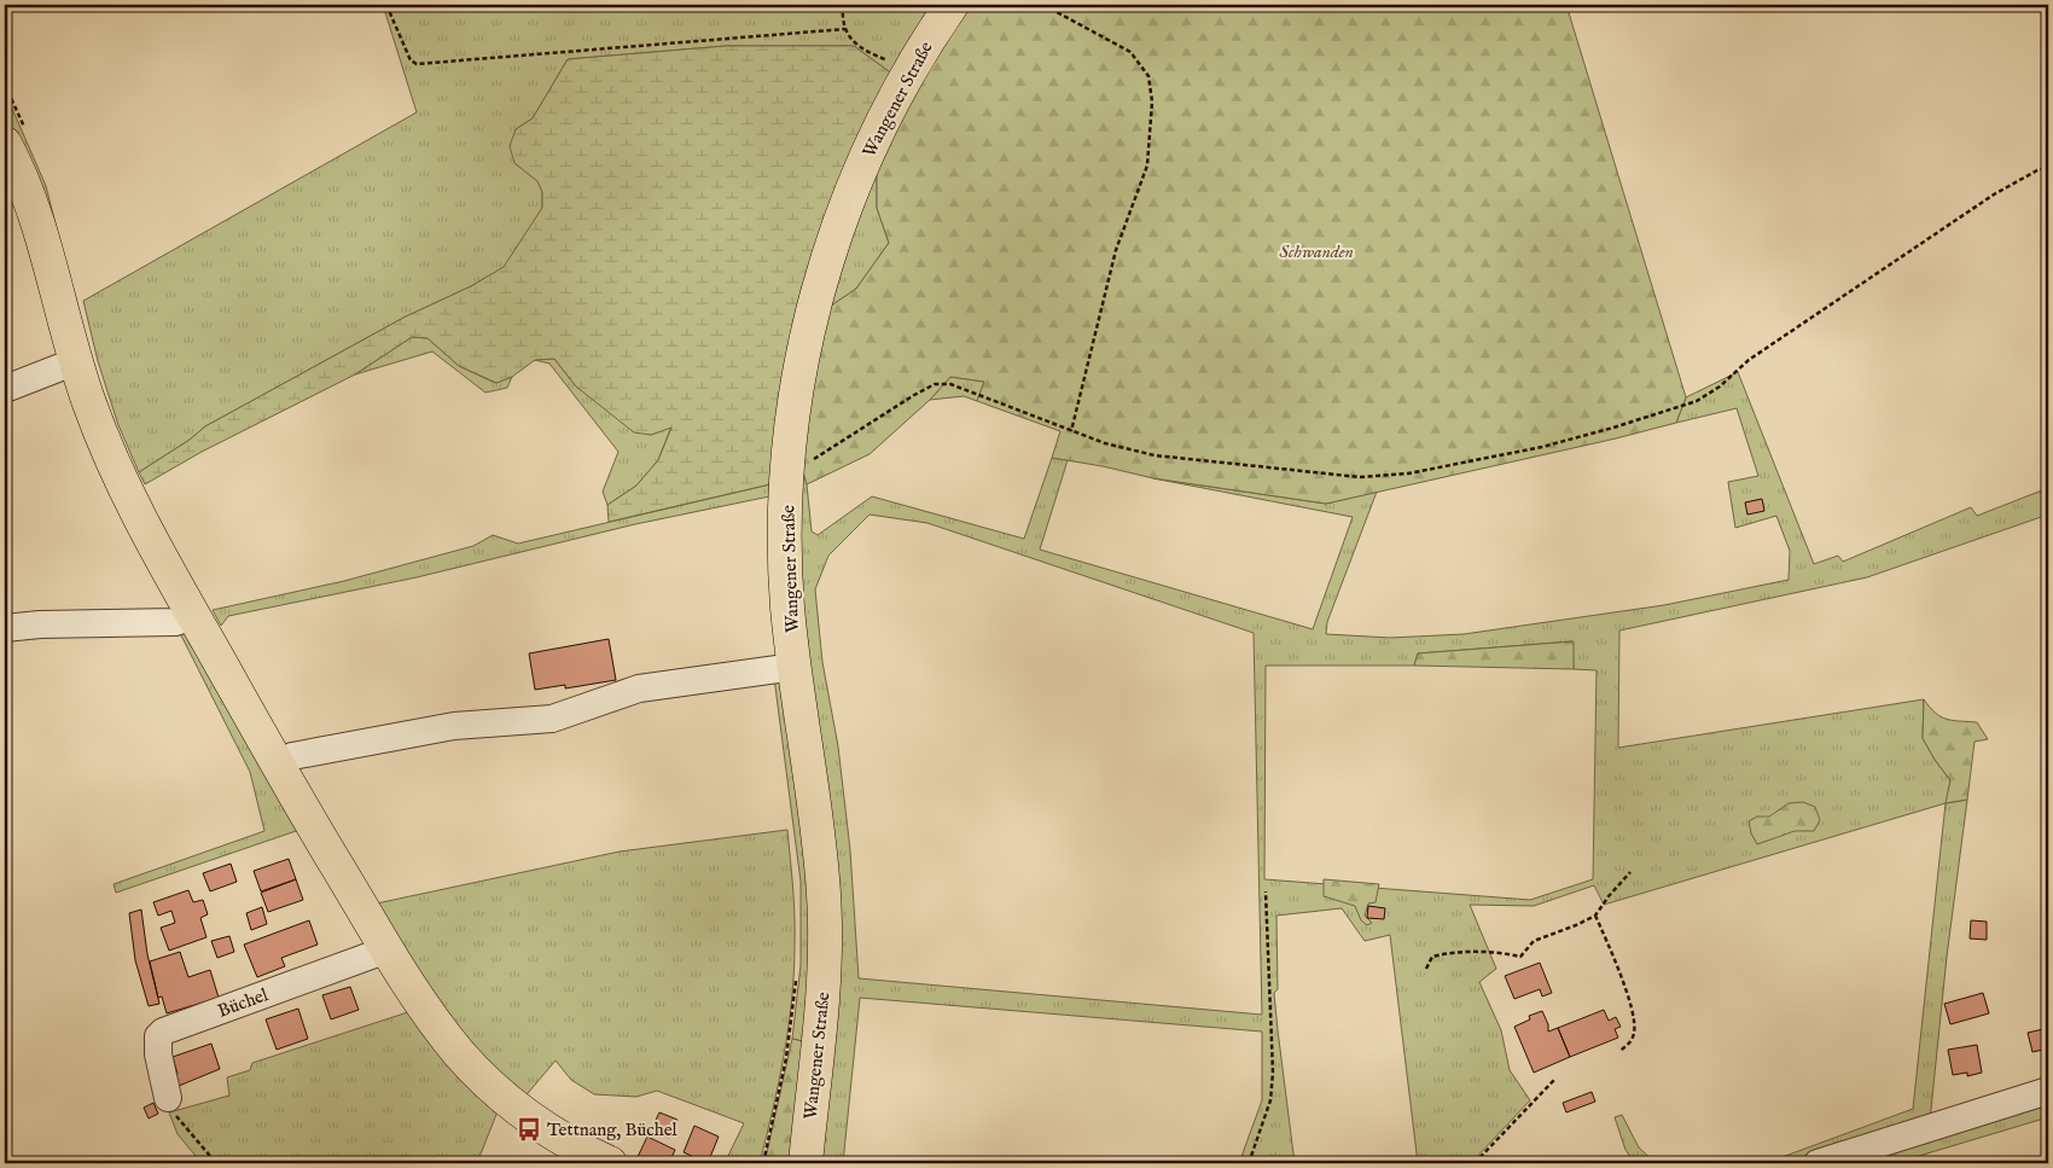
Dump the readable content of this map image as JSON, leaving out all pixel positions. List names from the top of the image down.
{
  "streets": {
    "main road": ["Wangener Straße"],
    "street": ["Büchel"]
  },
  "parks": ["Schwanden"],
  "places": {
    "bus stop": ["Tettnang, Büchel"]
  }
}
